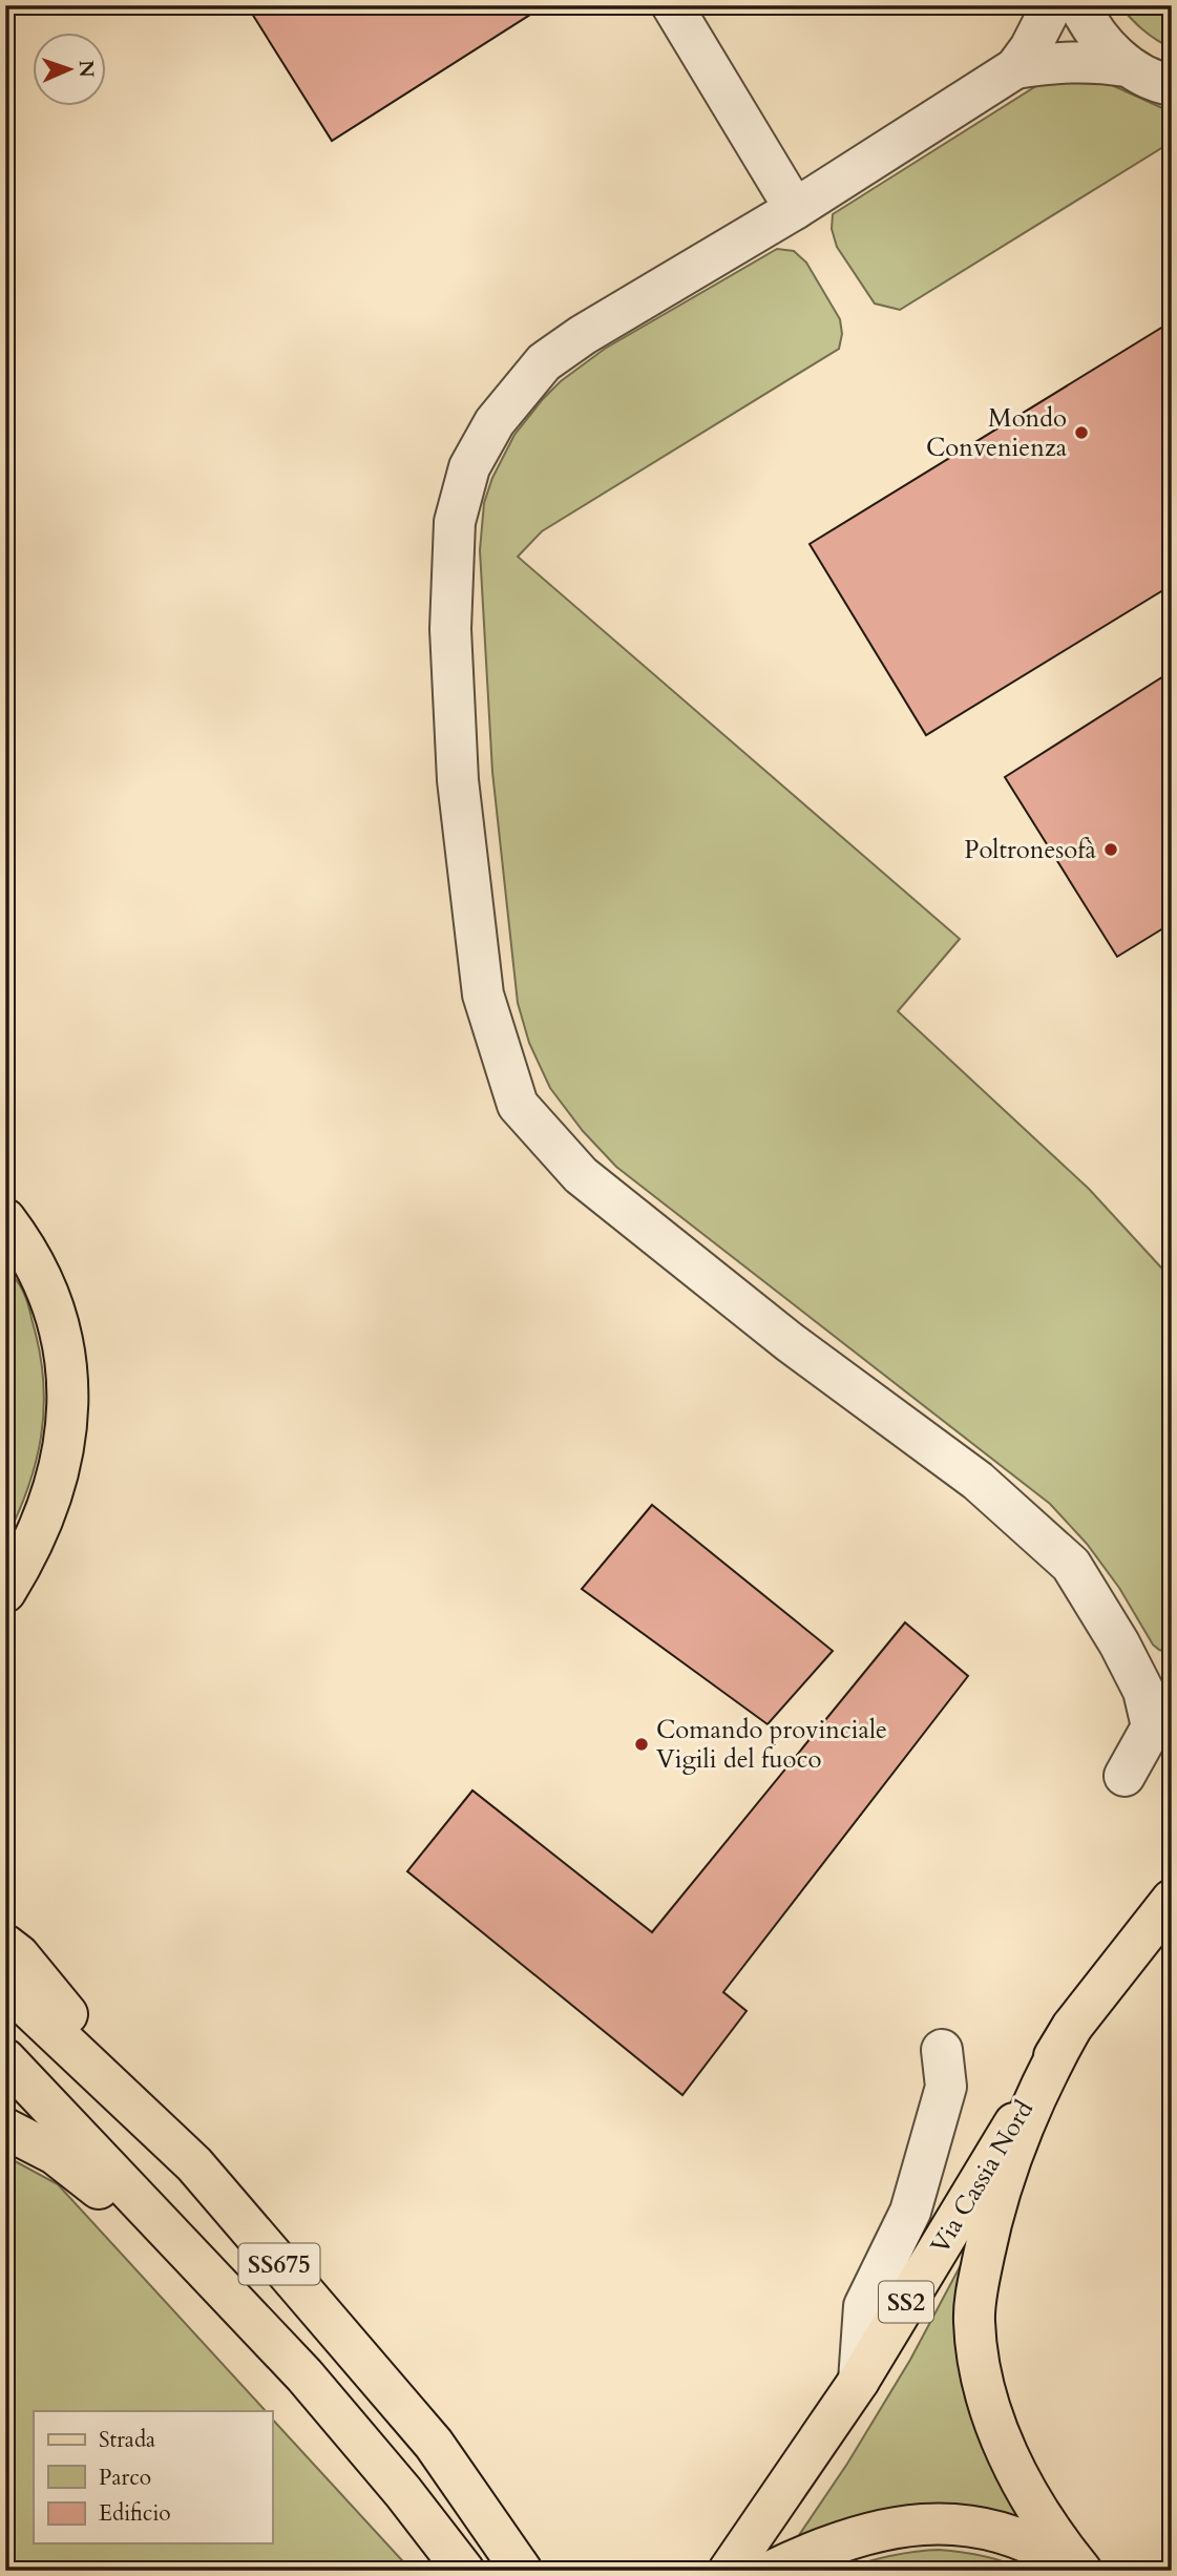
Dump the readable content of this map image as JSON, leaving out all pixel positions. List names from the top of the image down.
{
  "streets": {
    "main road": ["Via Cassia Nord", "SS675", "SS2"]
  },
  "places": ["Mondo Convenienza", "Poltronesofà", "Comando provinciale Vigili del fuoco"],
  "legend": ["Strada", "Parco", "Edificio"],
  "north": "right"
}
